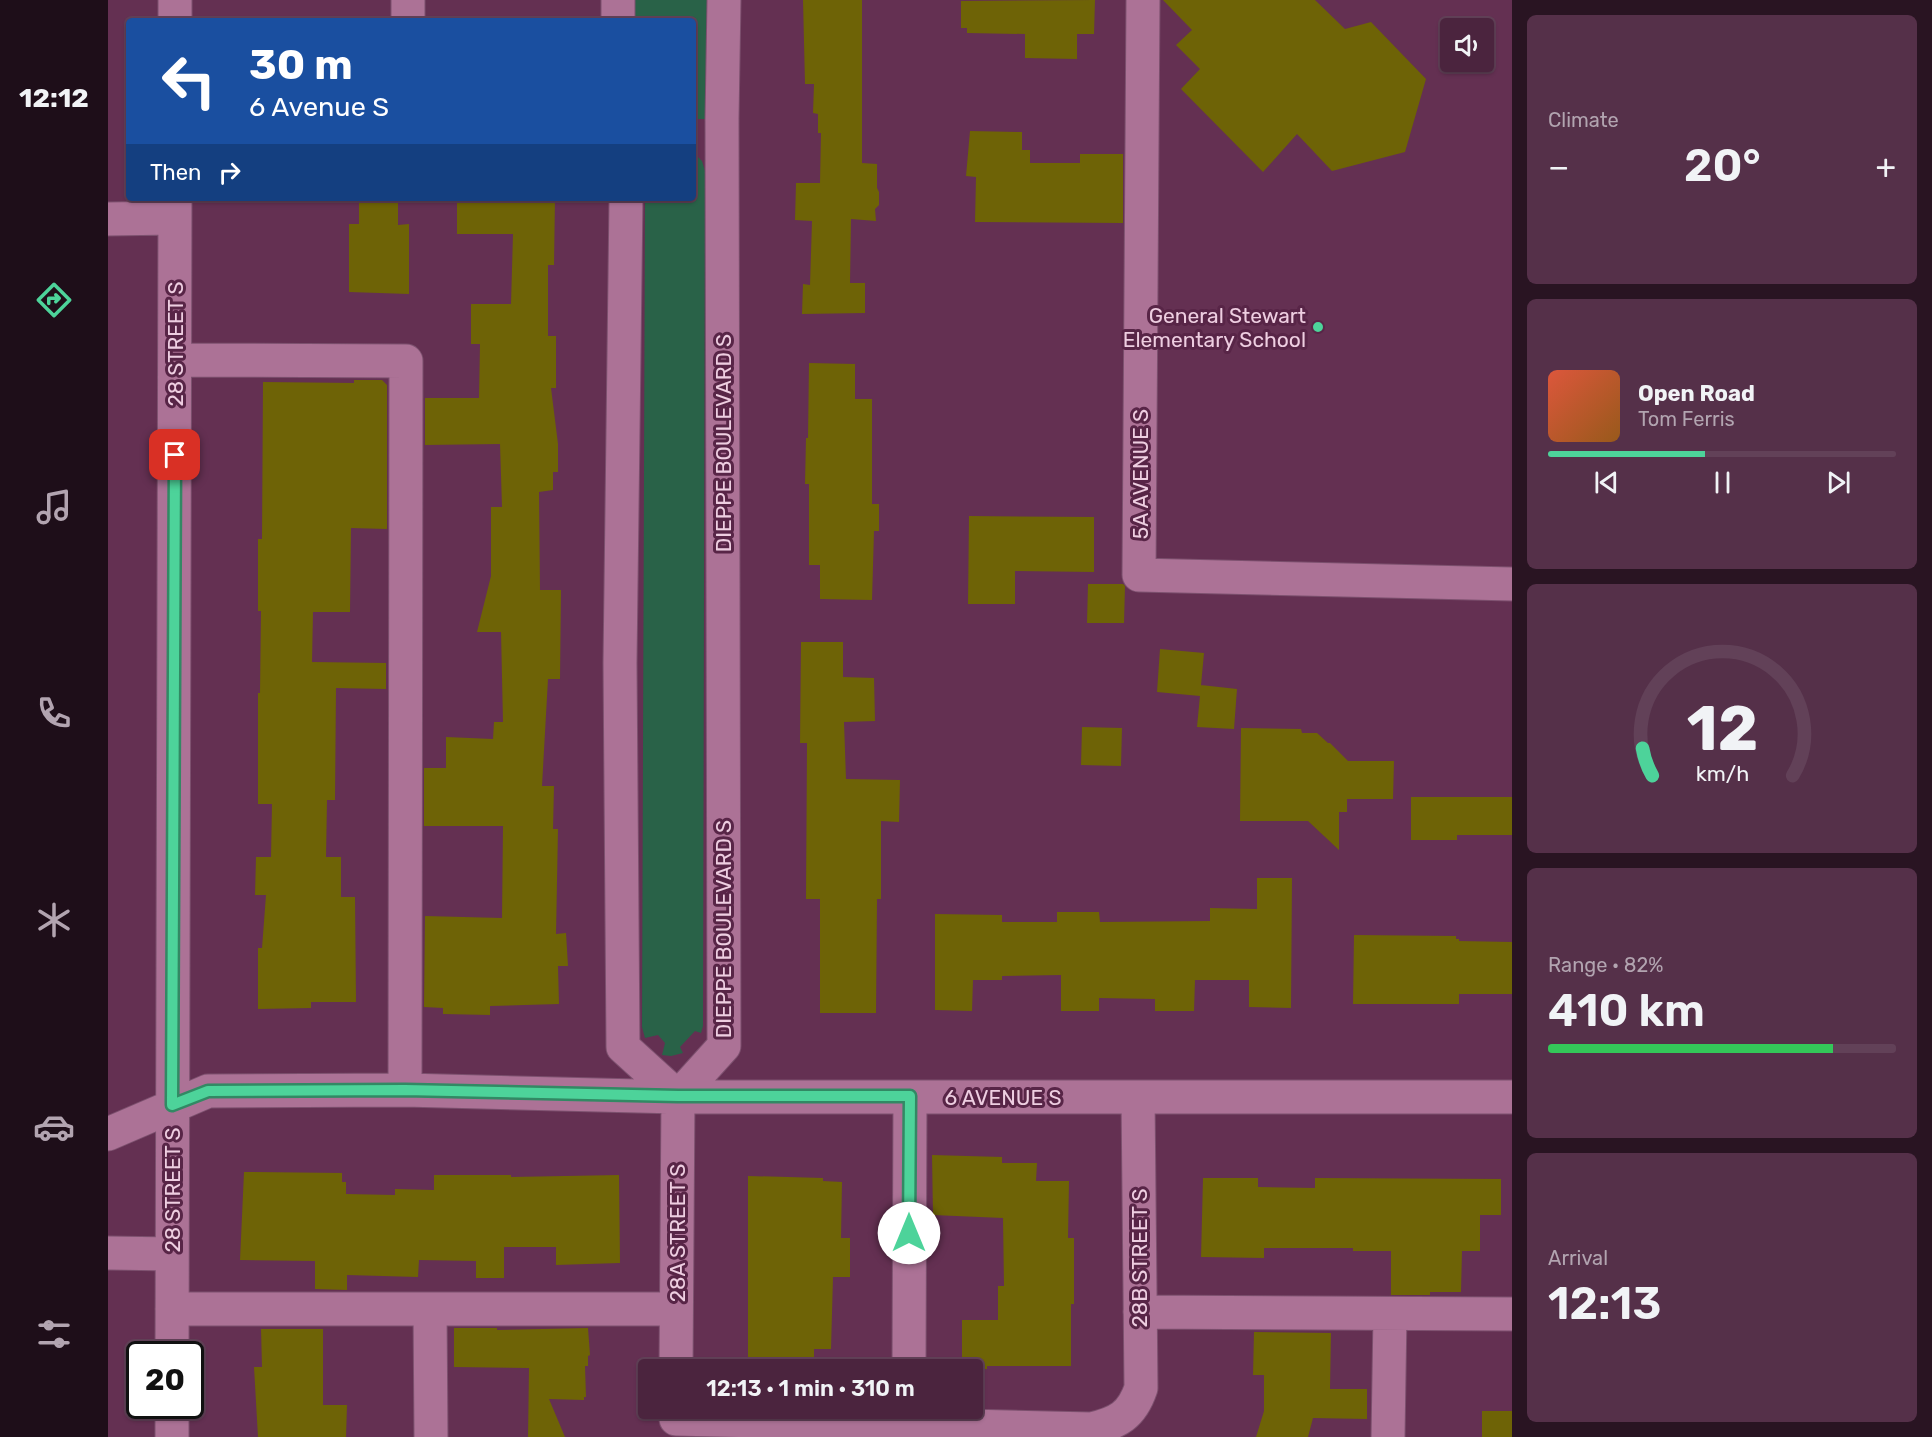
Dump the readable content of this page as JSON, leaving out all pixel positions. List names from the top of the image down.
{
  "streets": {
    "street": [
      "28 STREET S",
      "DIEPPE BOULEVARD S",
      "5A AVENUE S",
      "6 AVENUE S",
      "28A STREET S",
      "28B STREET S"
    ]
  },
  "crossings": [
    ["28 STREET S", "6 AVENUE S"],
    ["DIEPPE BOULEVARD S", "6 AVENUE S"],
    ["DIEPPE BOULEVARD S", "28A STREET S"],
    ["6 AVENUE S", "28A STREET S"],
    ["6 AVENUE S", "28B STREET S"]
  ],
  "places": ["General Stewart Elementary School"],
  "page": {
    "tabs": "12:12",
    "tile": [
      "Climate",
      ["Range · 82%", "410 km"],
      ["Arrival", "12:13"]
    ],
    "turn": ["30 m", "6 Avenue S"],
    "heat": ["−", "20°", "+"],
    "then": "Then",
    "song": ["Open Road", "Tom Ferris"],
    "limit": "20",
    "trip": "12:13 · 1 min · 310 m",
    "gauge": ["12", "km/h"]
  }
}
